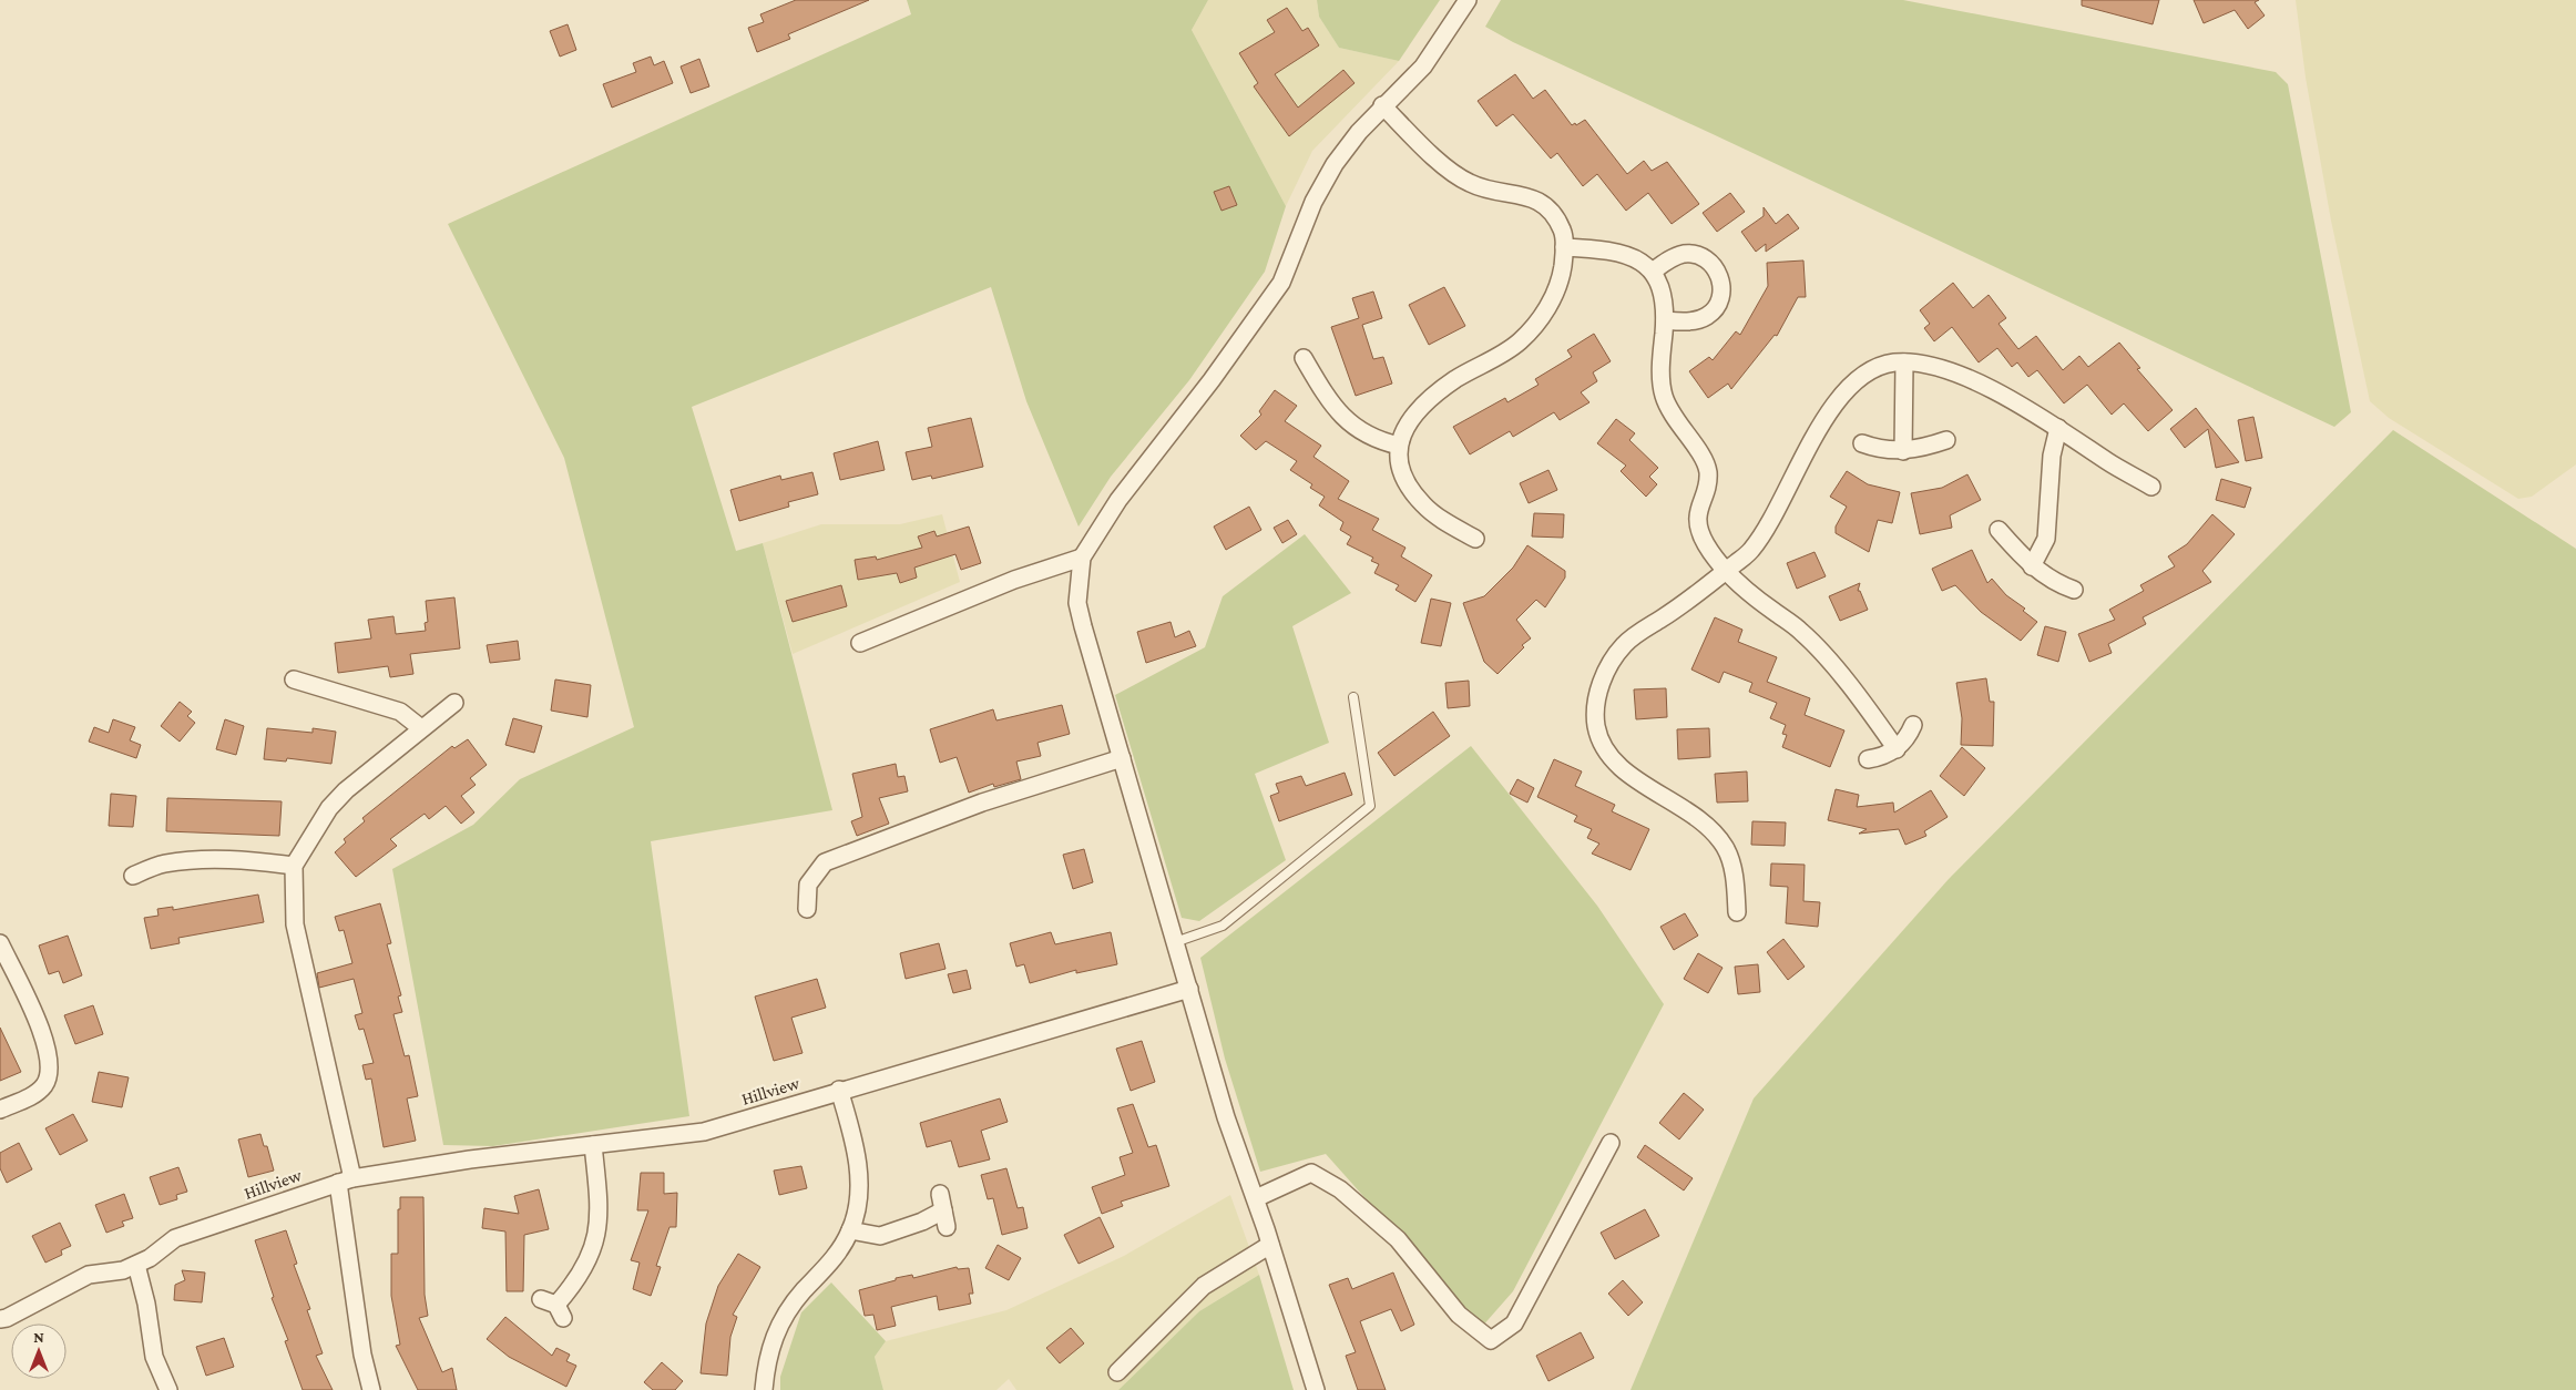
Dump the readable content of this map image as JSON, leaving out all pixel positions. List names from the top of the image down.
{
  "streets": {
    "street": ["Hillview"]
  },
  "north": "top"
}
